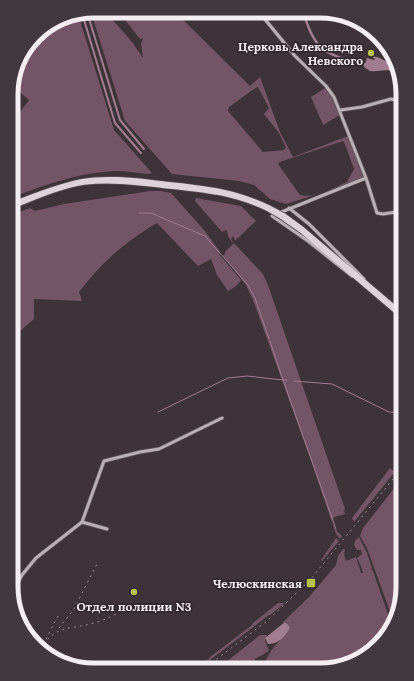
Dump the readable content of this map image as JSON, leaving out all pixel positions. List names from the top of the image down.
{
  "places": {
    "other": ["Церковь Александра Невского", "Отдел полиции N3"],
    "transit": ["Челюскинская"]
  }
}
